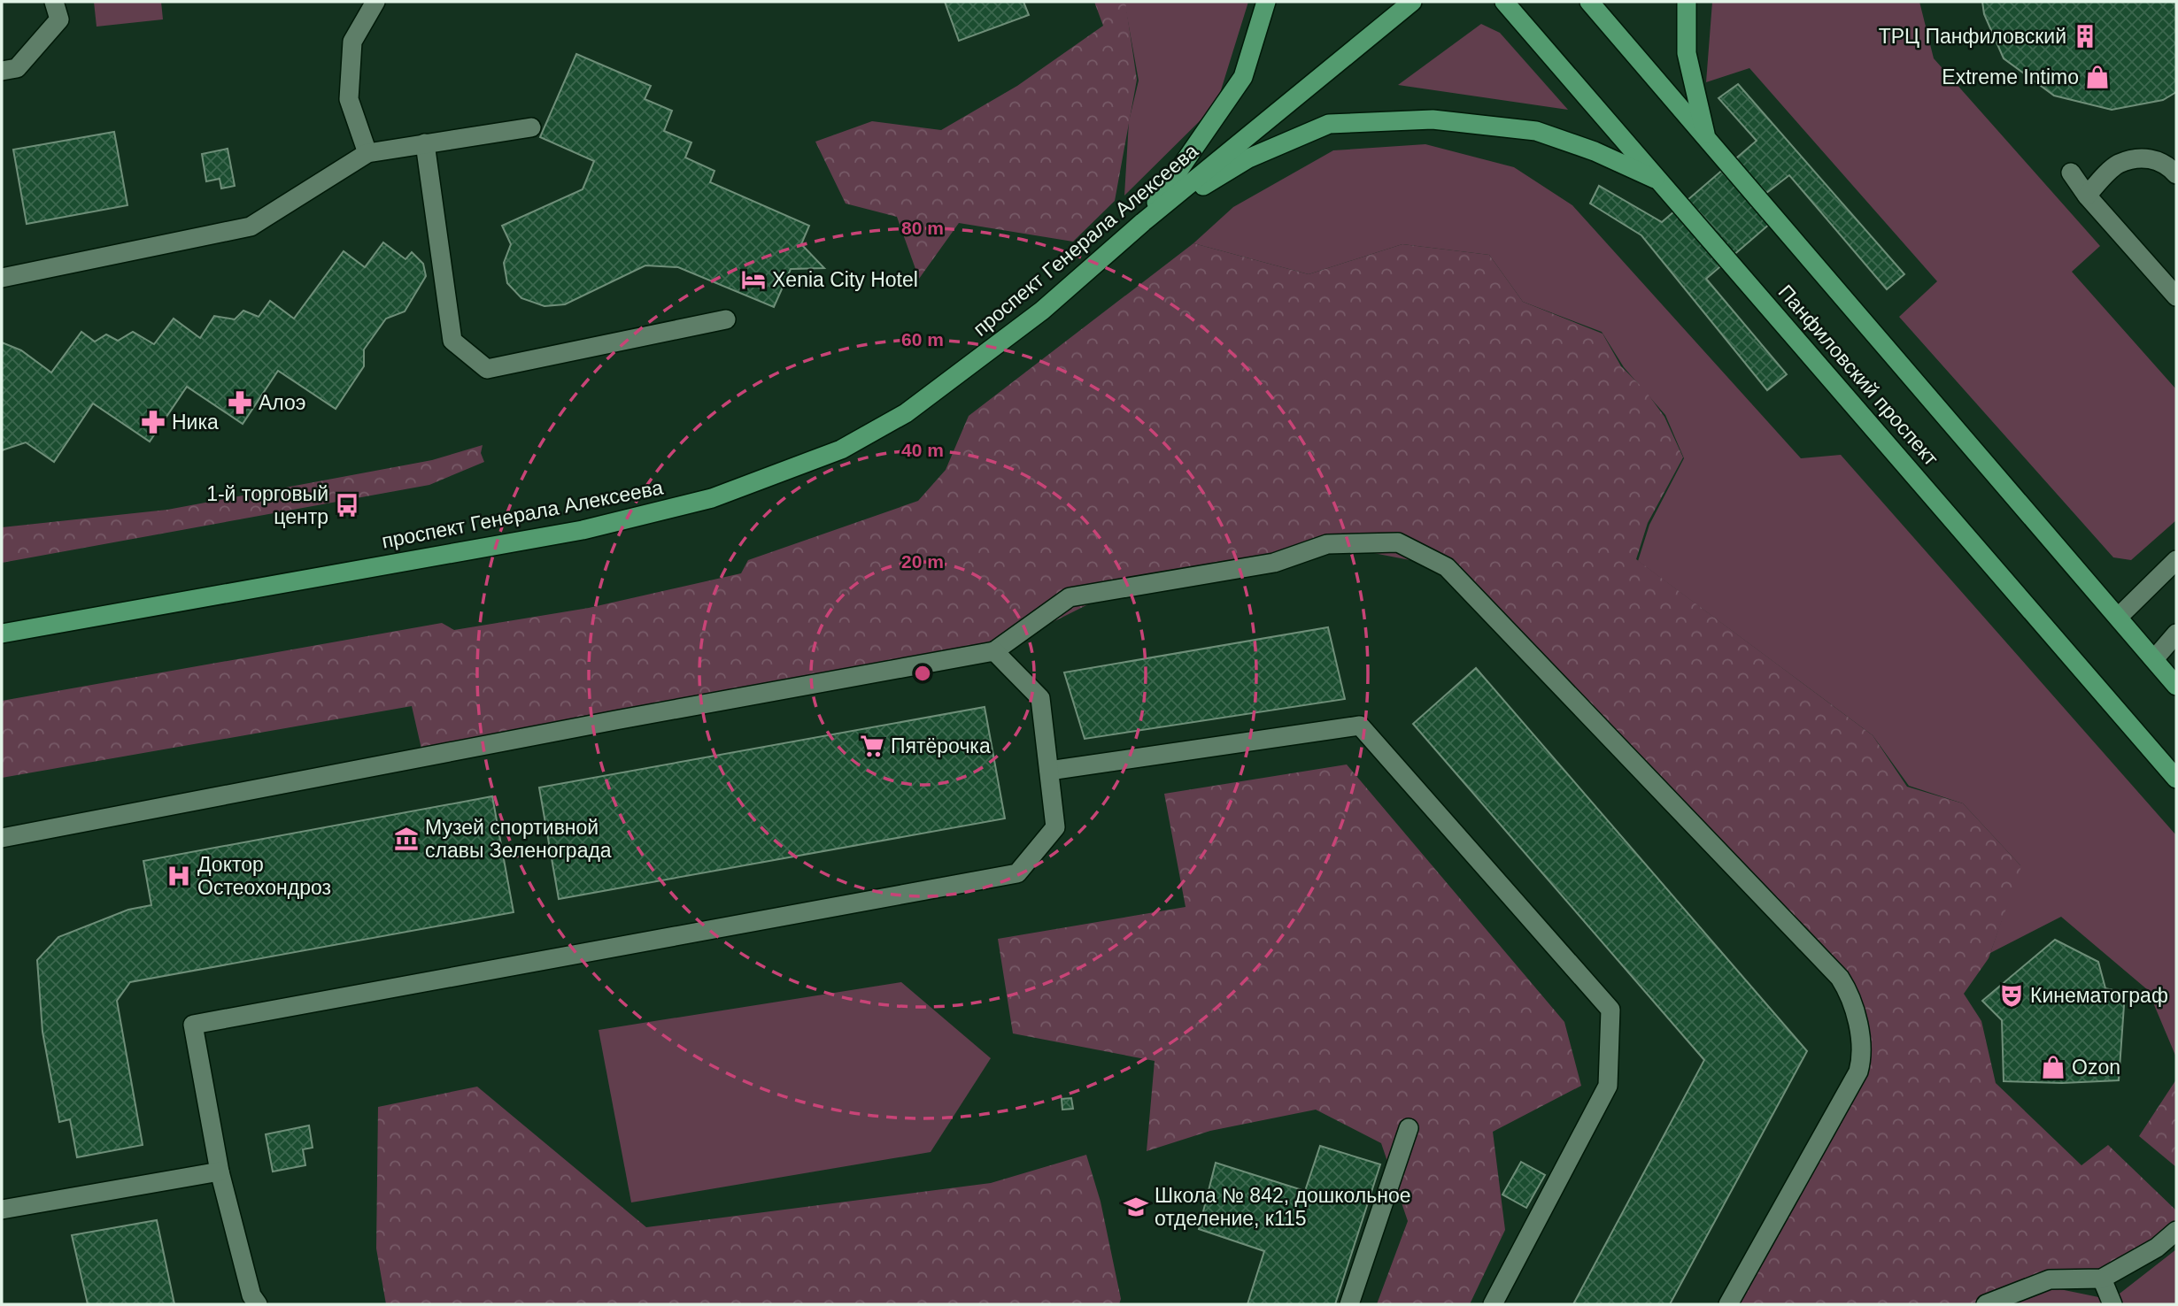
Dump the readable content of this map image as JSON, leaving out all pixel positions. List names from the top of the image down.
{
  "streets": {
    "main road": ["проспект Генерала Алексеева", "Панфиловский проспект"]
  },
  "places": {
    "building": ["ТРЦ Панфиловский"],
    "shop": ["Extreme Intimo", "Ozon"],
    "hotel": ["Xenia City Hotel"],
    "pharmacy": ["Алоэ", "Ника"],
    "bus stop": ["1-й торговый центр"],
    "supermarket": ["Пятёрочка"],
    "museum": ["Музей спортивной славы Зеленограда"],
    "hospital": ["Доктор Остеохондроз"],
    "theatre": ["Кинематограф"],
    "school or university": ["Школа № 842, дошкольное отделение, к115"]
  },
  "rings": [
    "80 m",
    "60 m",
    "40 m",
    "20 m"
  ]
}
